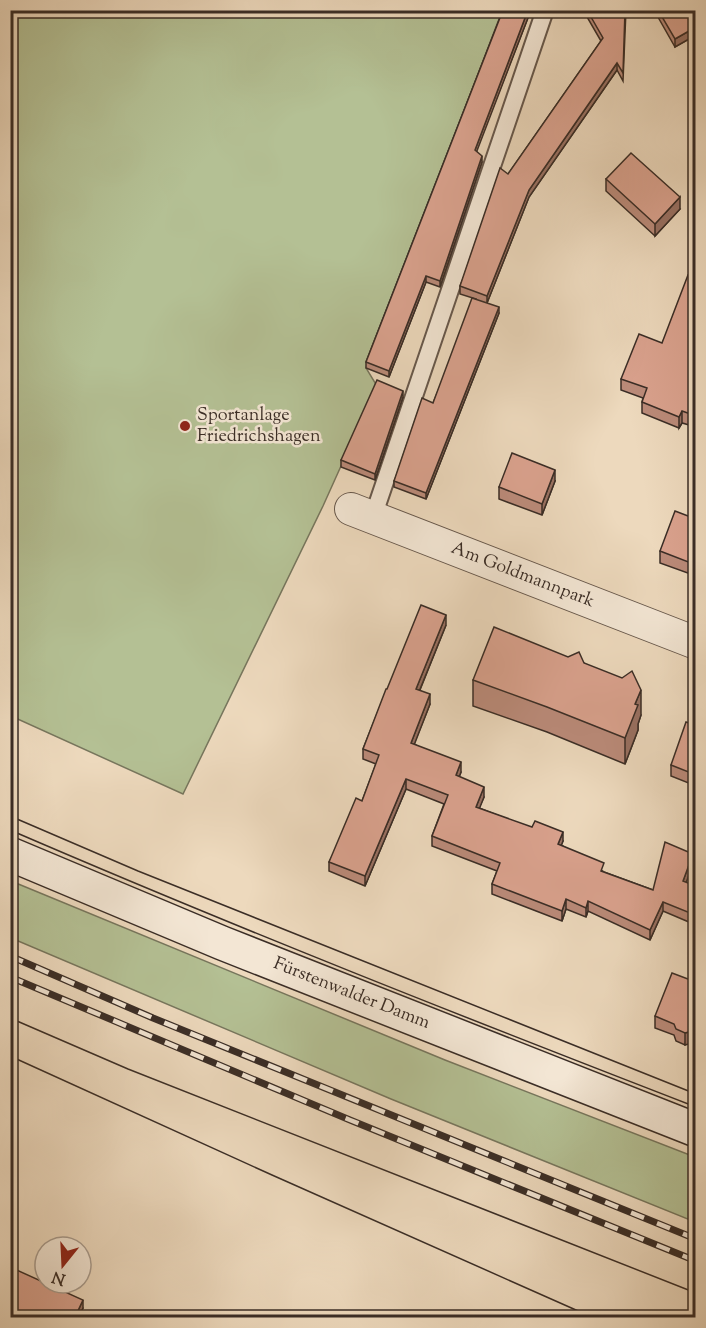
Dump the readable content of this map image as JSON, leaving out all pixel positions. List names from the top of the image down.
{
  "streets": {
    "main road": ["Fürstenwalder Damm"],
    "street": ["Am Goldmannpark"]
  },
  "places": ["Sportanlage Friedrichshagen"],
  "north": "bottom"
}
